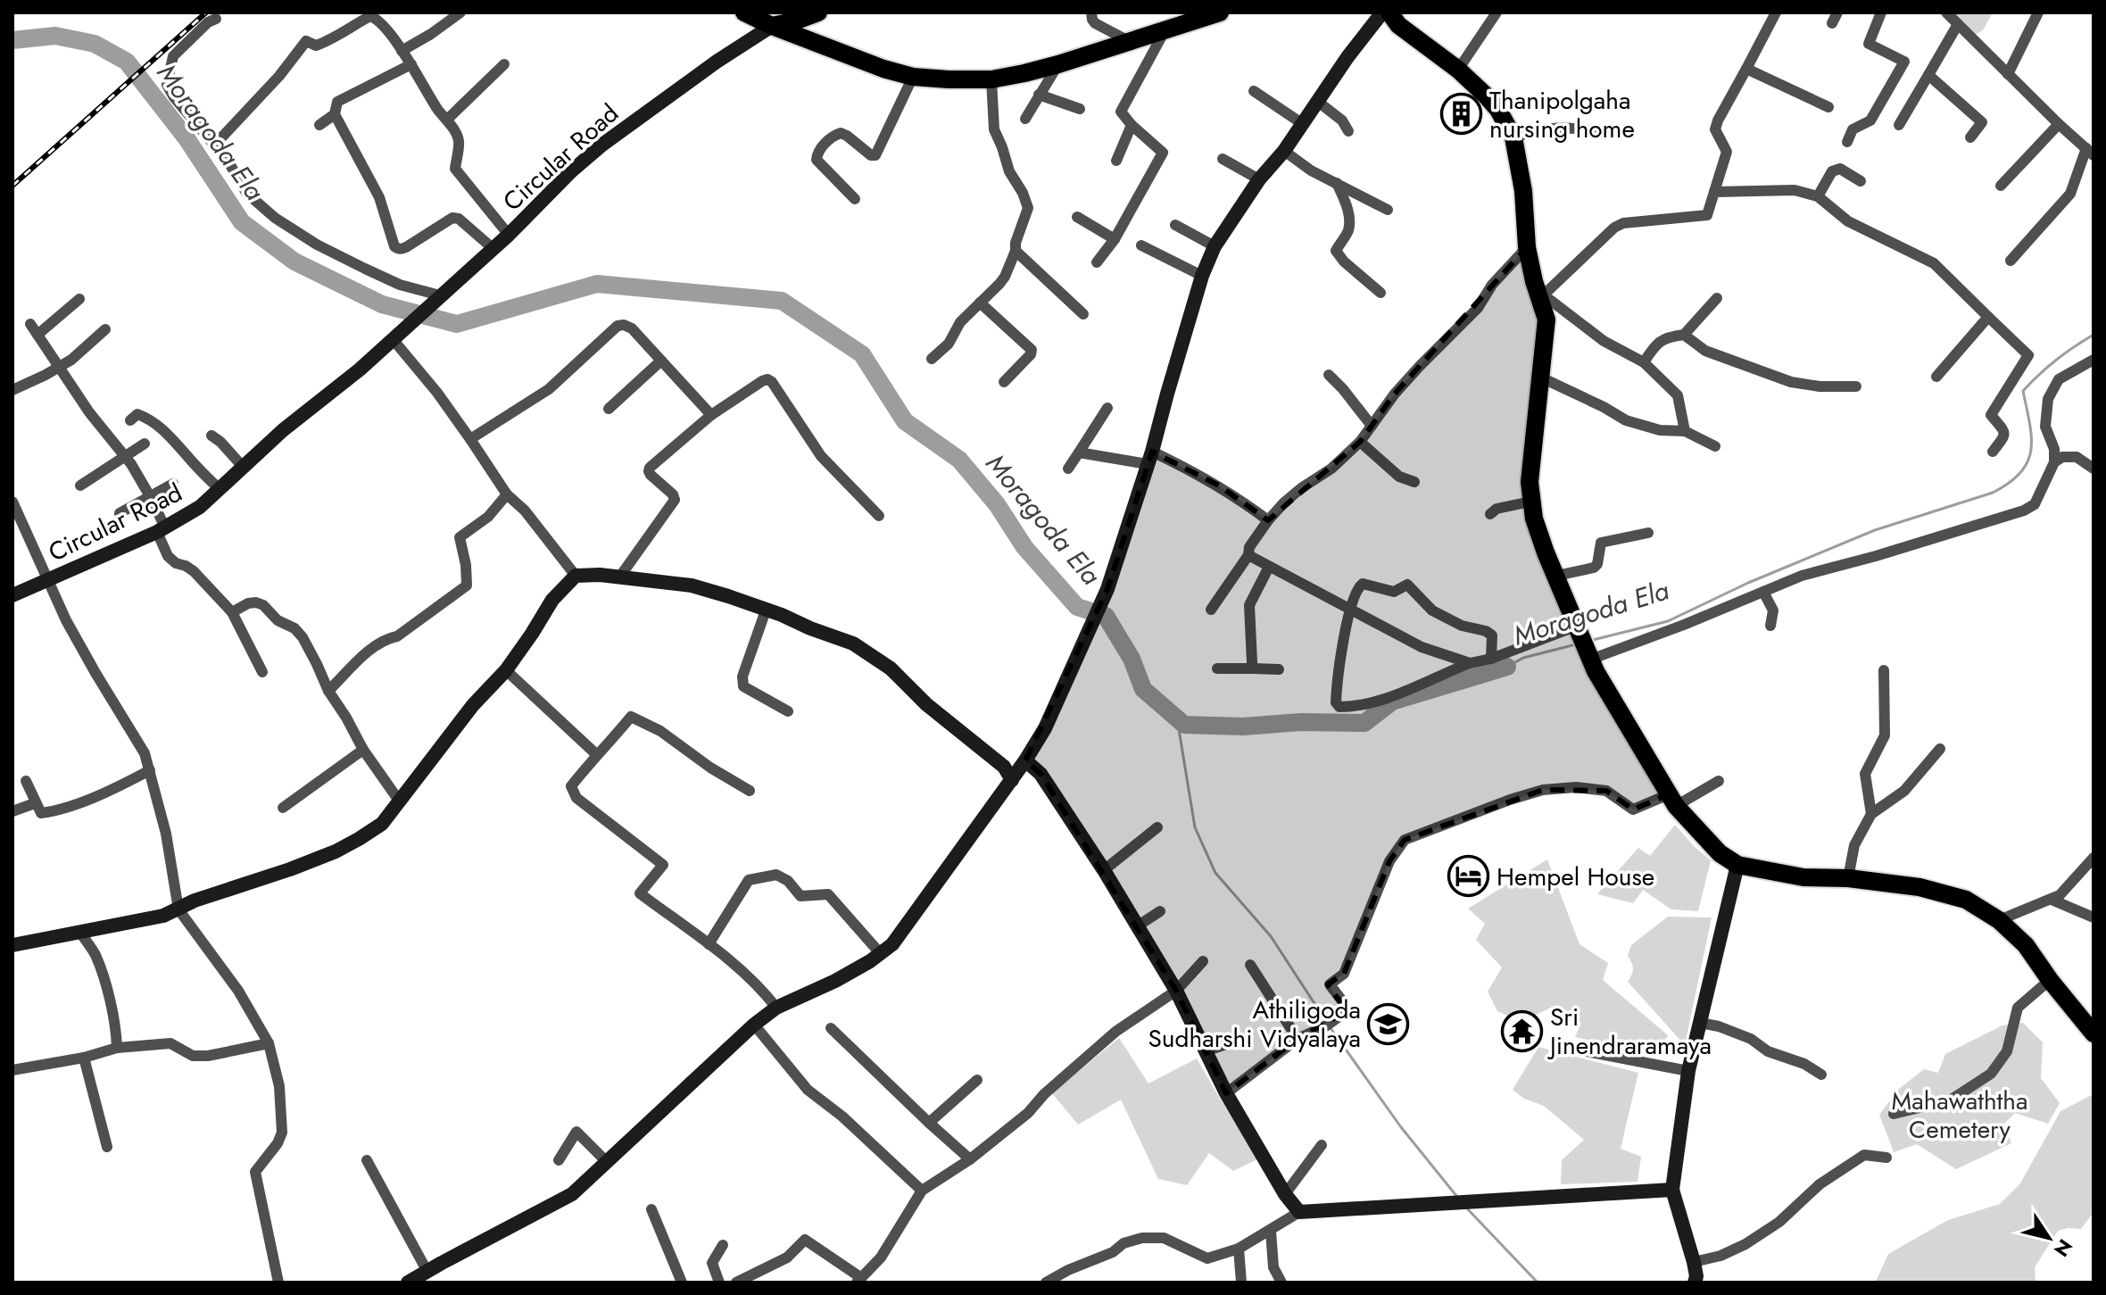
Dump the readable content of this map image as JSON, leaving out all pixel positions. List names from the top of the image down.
{
  "streets": {
    "street": ["Circular Road"]
  },
  "water": ["Moragoda Ela"],
  "parks": ["Mahawaththa Cemetery"],
  "places": {
    "building": ["Thanipolgaha nursing home"],
    "hotel": ["Hempel House"],
    "school or university": ["Athiligoda Sudharshi Vidyalaya"],
    "temple": ["Sri Jinendraramaya"]
  },
  "north": "bottom right"
}
